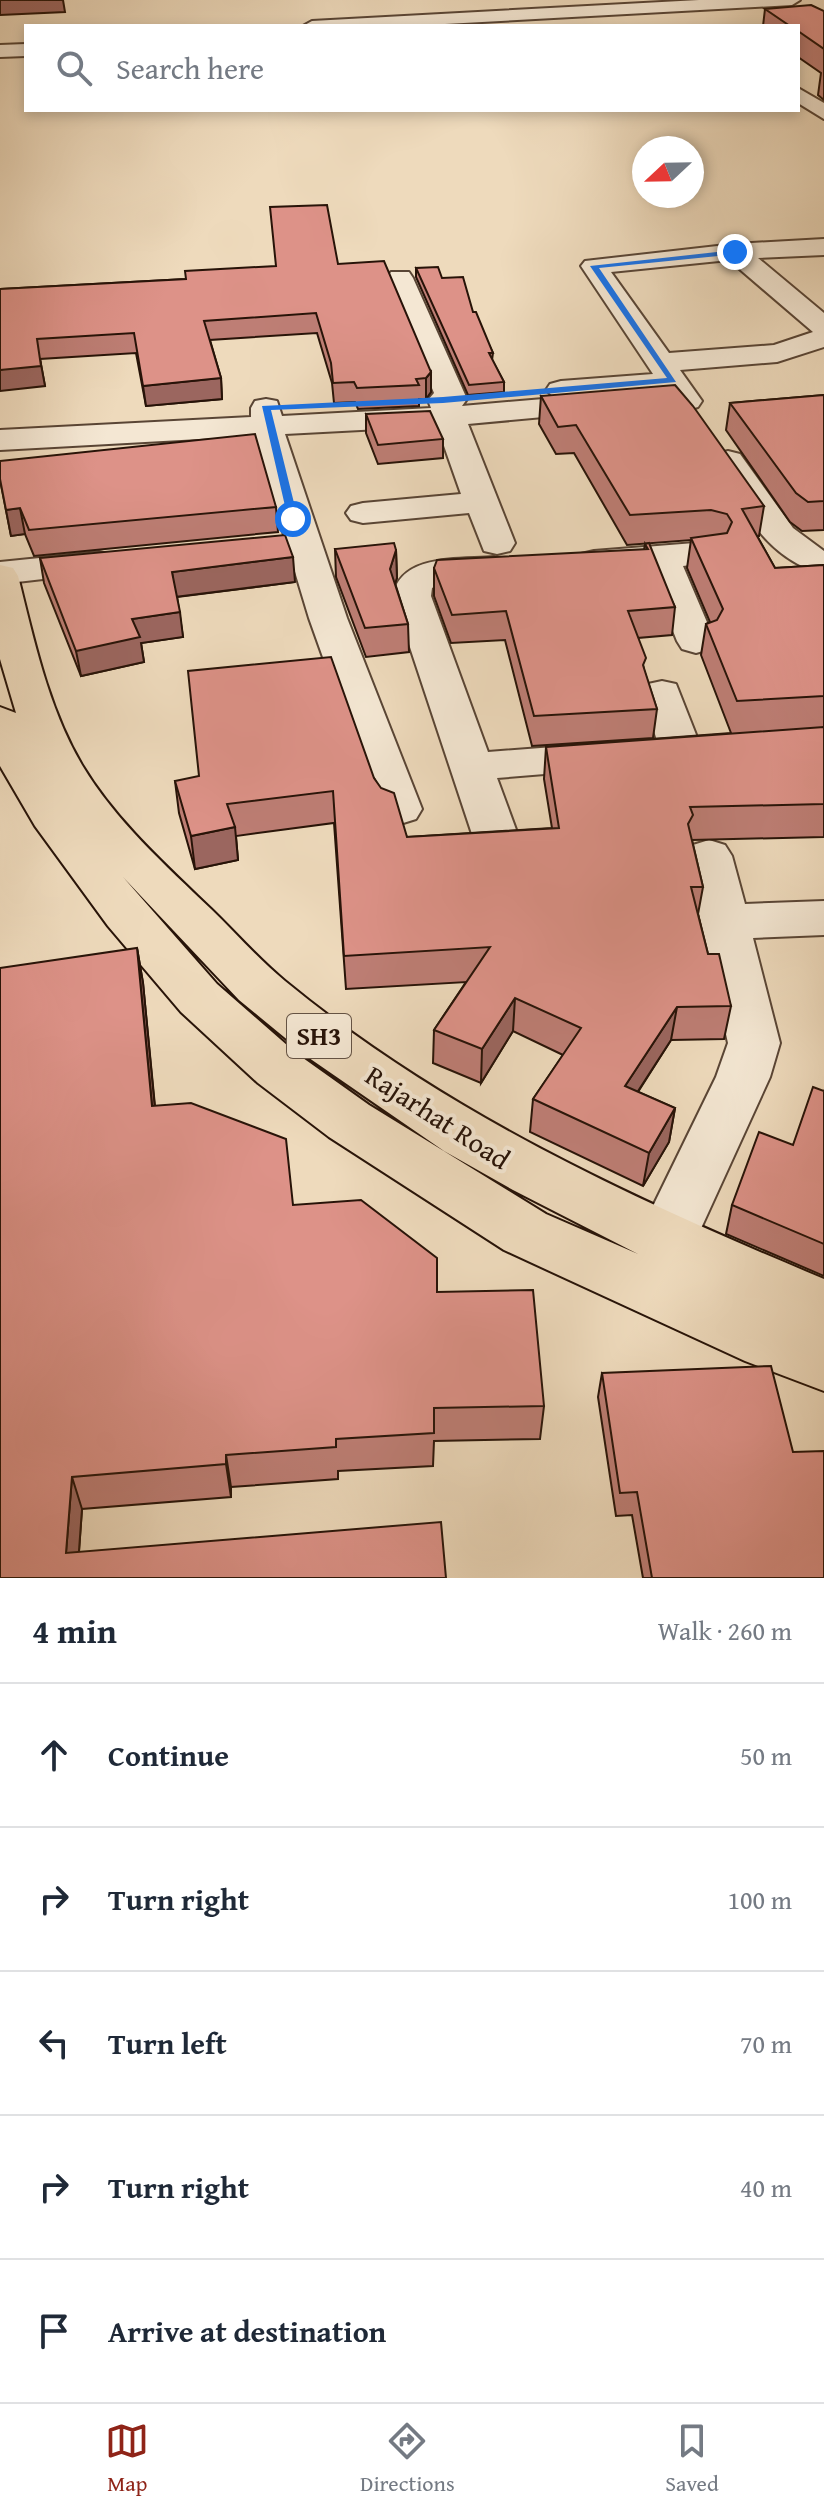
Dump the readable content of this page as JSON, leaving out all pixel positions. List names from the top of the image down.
{
  "streets": {
    "main road": ["SH3", "Rajarhat Road"]
  },
  "north": "left",
  "page": {
    "search": "Search here",
    "heading": ["4 min", "Walk · 260 m"],
    "list": [
      ["Continue", "50 m"],
      ["Turn right", "100 m"],
      ["Turn left", "70 m"],
      ["Turn right", "40 m"],
      "Arrive at destination"
    ],
    "nav": ["Map", "Directions", "Saved"]
  }
}
